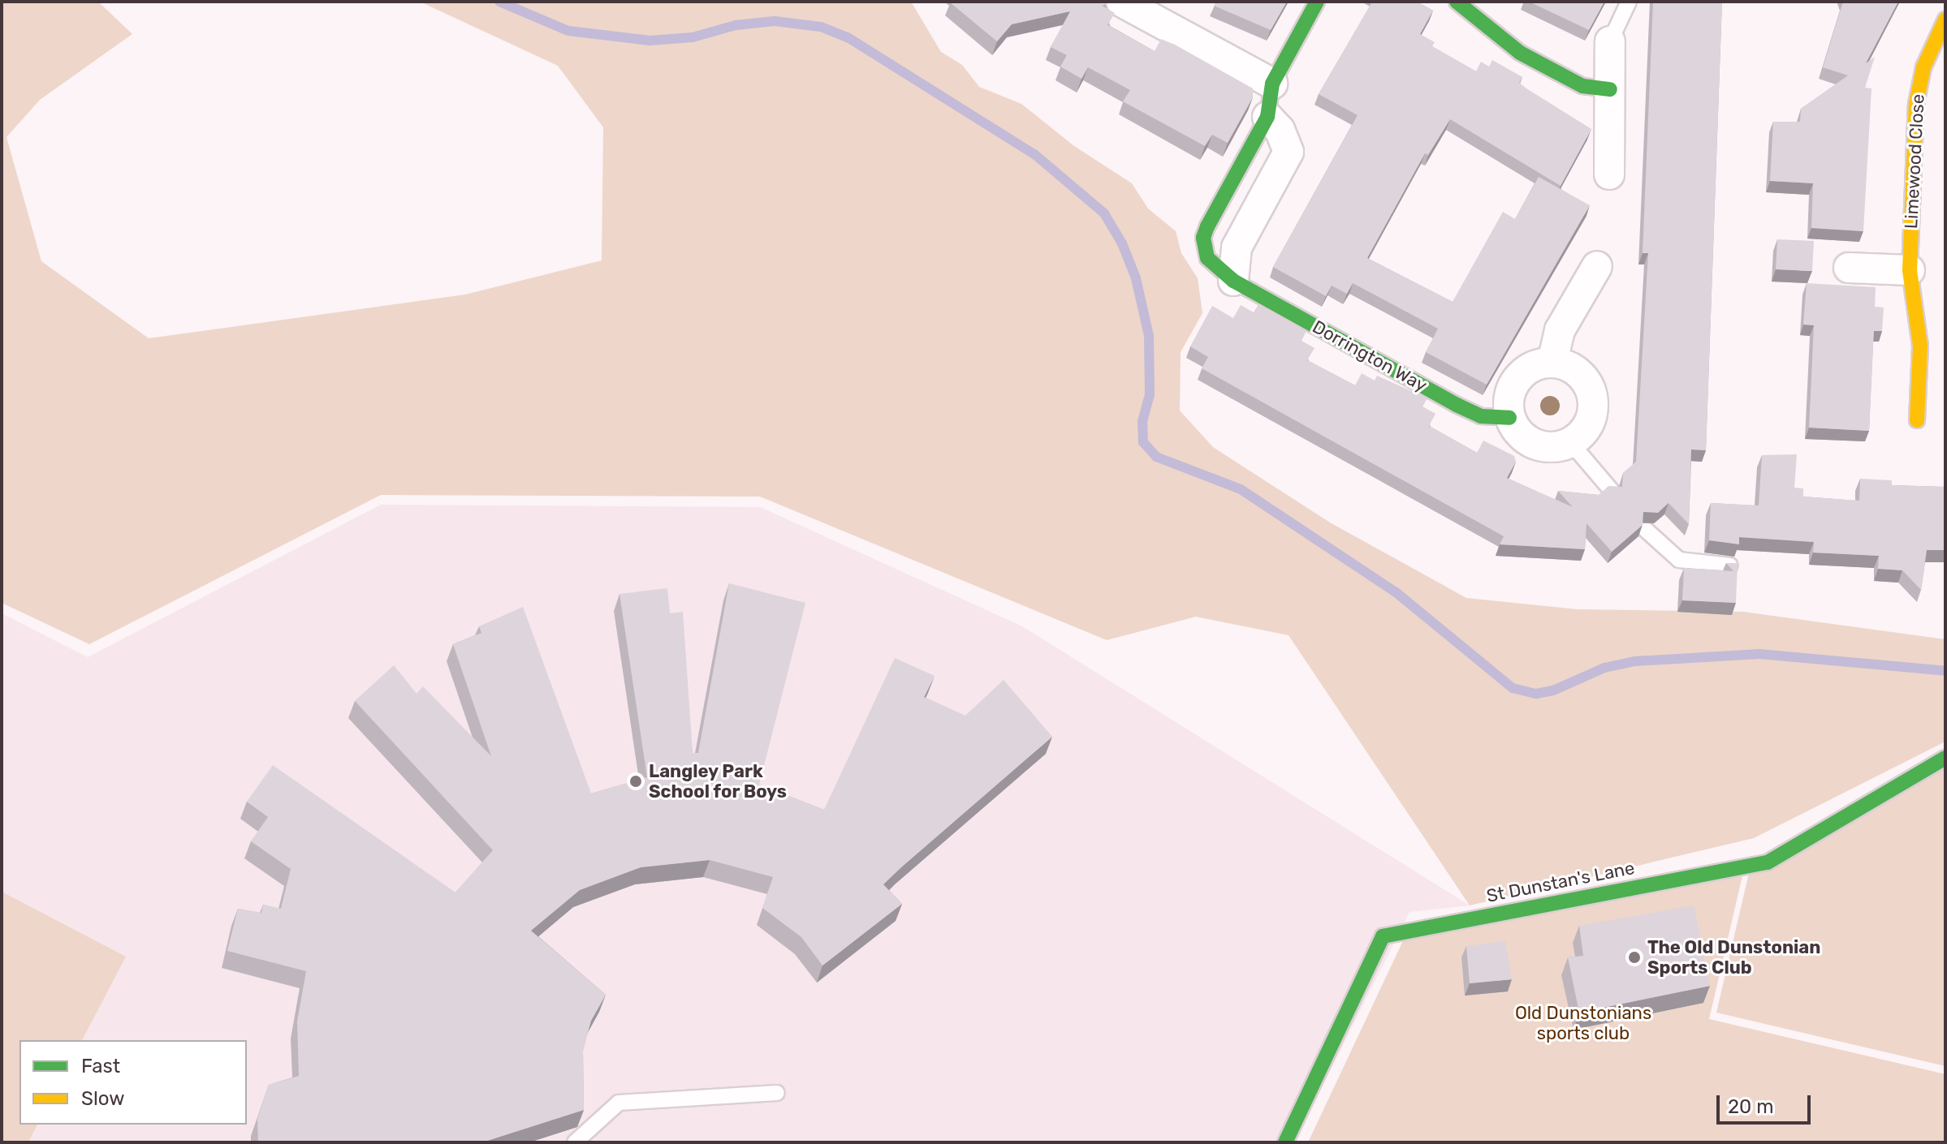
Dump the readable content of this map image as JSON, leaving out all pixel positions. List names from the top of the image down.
{
  "streets": {
    "street": ["Limewood Close", "Dorrington Way", "St Dunstan's Lane"]
  },
  "parks": ["Old Dunstonians sports club"],
  "places": ["Langley Park School for Boys", "The Old Dunstonian Sports Club"],
  "legend": ["Fast", "Slow"],
  "scale_bar": "20 m"
}
